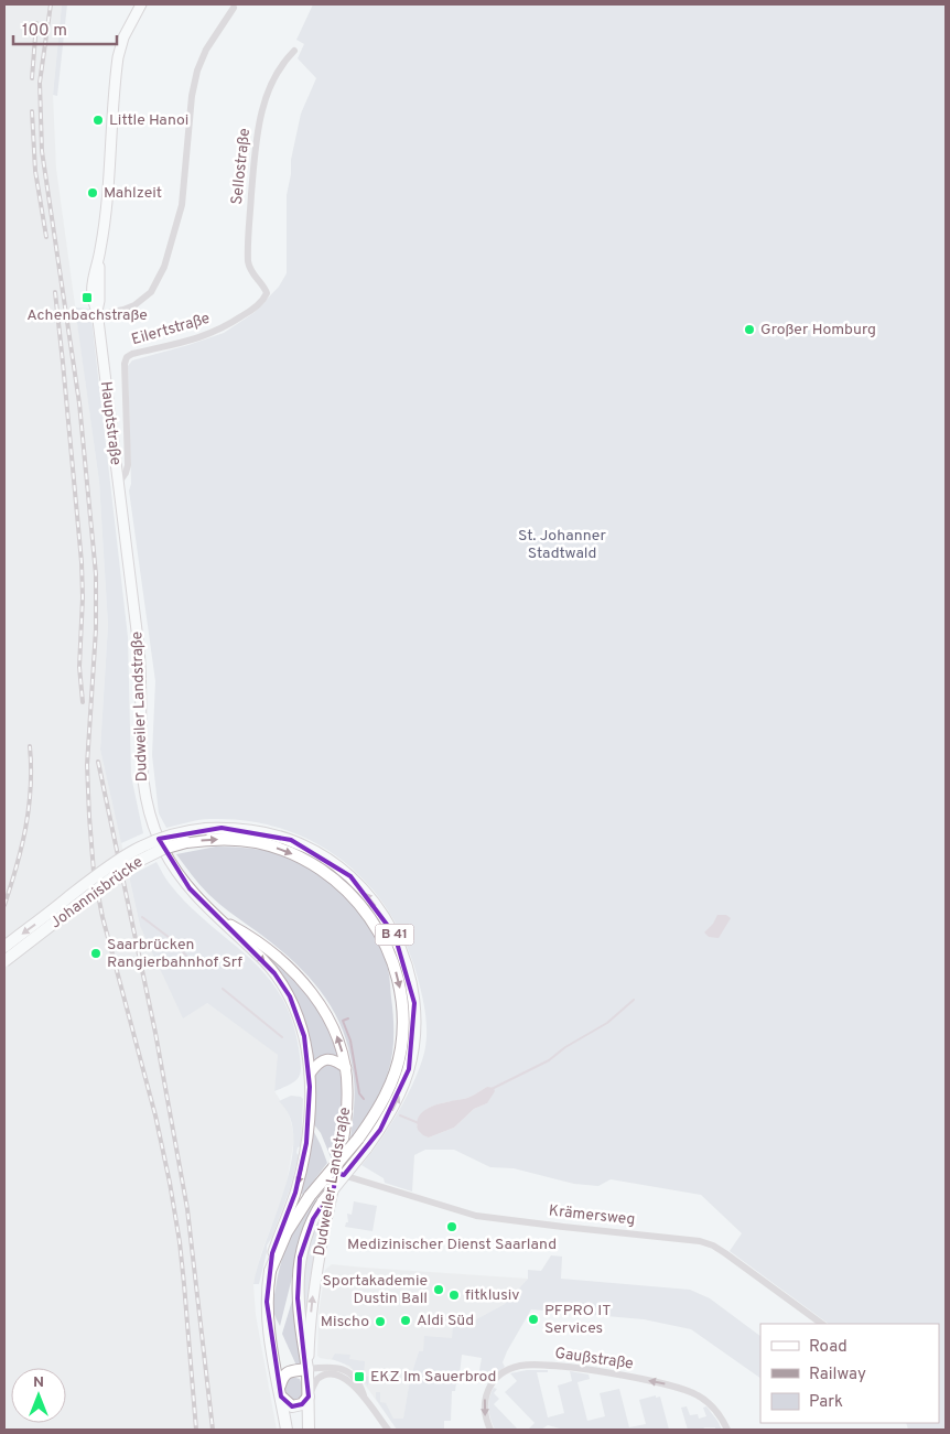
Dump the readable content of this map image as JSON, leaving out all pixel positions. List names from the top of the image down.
{
  "streets": {
    "main road": [
      "Hauptstraße",
      "Dudweiler Landstraße",
      "Johannisbrücke",
      "B 41"
    ],
    "street": [
      "Sellostraße",
      "Eilertstraße",
      "Krämersweg",
      "Gaußstraße"
    ]
  },
  "crossings": [
    ["Sellostraße", "Eilertstraße"],
    ["Eilertstraße", "Hauptstraße"],
    ["Hauptstraße", "Dudweiler Landstraße"],
    ["Dudweiler Landstraße", "Johannisbrücke"],
    ["Dudweiler Landstraße", "Krämersweg"]
  ],
  "parks": ["St. Johanner Stadtwald"],
  "places": {
    "other": [
      "Little Hanoi",
      "Mahlzeit",
      "Großer Homburg",
      "Saarbrücken Rangierbahnhof Srf",
      "Medizinischer Dienst Saarland",
      "Sportakademie Dustin Ball",
      "fitklusiv",
      "PFPRO IT Services",
      "Aldi Süd",
      "Mischo"
    ],
    "transit": ["Achenbachstraße", "EKZ Im Sauerbrod"]
  },
  "legend": ["Road", "Railway", "Park"],
  "scale_bar": "100 m",
  "north": "top"
}
